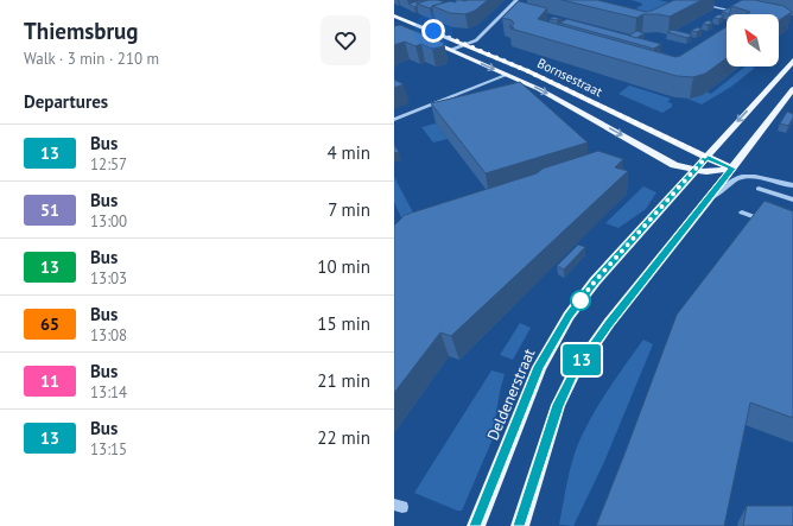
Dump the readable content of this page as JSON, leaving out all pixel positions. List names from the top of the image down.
{
  "streets": {
    "main road": ["Bornsestraat", "Deldenerstraat"]
  },
  "crossings": [
    ["Bornsestraat", "Deldenerstraat"]
  ],
  "lines": ["bus line 13"],
  "north": "top left",
  "page": {
    "heading": [
      ["Thiemsbrug", "Walk · 3 min · 210 m"],
      "Departures"
    ],
    "on_map": "13",
    "list": [
      {
        "mark": "13",
        "name": "Bus",
        "note": "12:57",
        "value": "4 min"
      },
      {
        "mark": "51",
        "name": "Bus",
        "note": "13:00",
        "value": "7 min"
      },
      {
        "mark": "13",
        "name": "Bus",
        "note": "13:03",
        "value": "10 min"
      },
      {
        "mark": "65",
        "name": "Bus",
        "note": "13:08",
        "value": "15 min"
      },
      {
        "mark": "11",
        "name": "Bus",
        "note": "13:14",
        "value": "21 min"
      },
      {
        "mark": "13",
        "name": "Bus",
        "note": "13:15",
        "value": "22 min"
      }
    ]
  }
}
